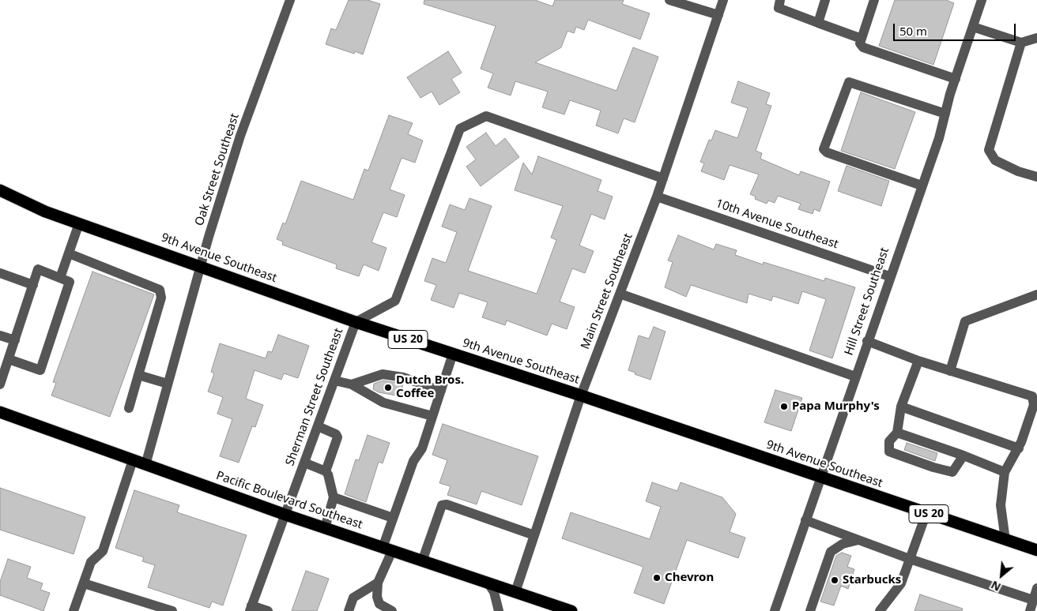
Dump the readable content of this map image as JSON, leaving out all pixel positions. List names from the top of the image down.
{
  "streets": {
    "highway": ["9th Avenue Southeast", "US 20", "Pacific Boulevard Southeast"],
    "street": [
      "Oak Street Southeast",
      "10th Avenue Southeast",
      "Main Street Southeast",
      "Hill Street Southeast",
      "Sherman Street Southeast"
    ]
  },
  "crossings": [
    ["Oak Street Southeast", "9th Avenue Southeast"],
    ["Oak Street Southeast", "Pacific Boulevard Southeast"],
    ["10th Avenue Southeast", "Main Street Southeast"],
    ["10th Avenue Southeast", "Hill Street Southeast"],
    ["9th Avenue Southeast", "Main Street Southeast"],
    ["9th Avenue Southeast", "Hill Street Southeast"],
    ["9th Avenue Southeast", "Sherman Street Southeast"],
    ["Main Street Southeast", "Sherman Street Southeast"],
    ["Main Street Southeast", "Pacific Boulevard Southeast"],
    ["Sherman Street Southeast", "Pacific Boulevard Southeast"]
  ],
  "places": [
    "Dutch Bros. Coffee",
    "Papa Murphy's",
    "Chevron",
    "Starbucks"
  ],
  "scale_bar": "50 m",
  "north": "bottom left"
}
